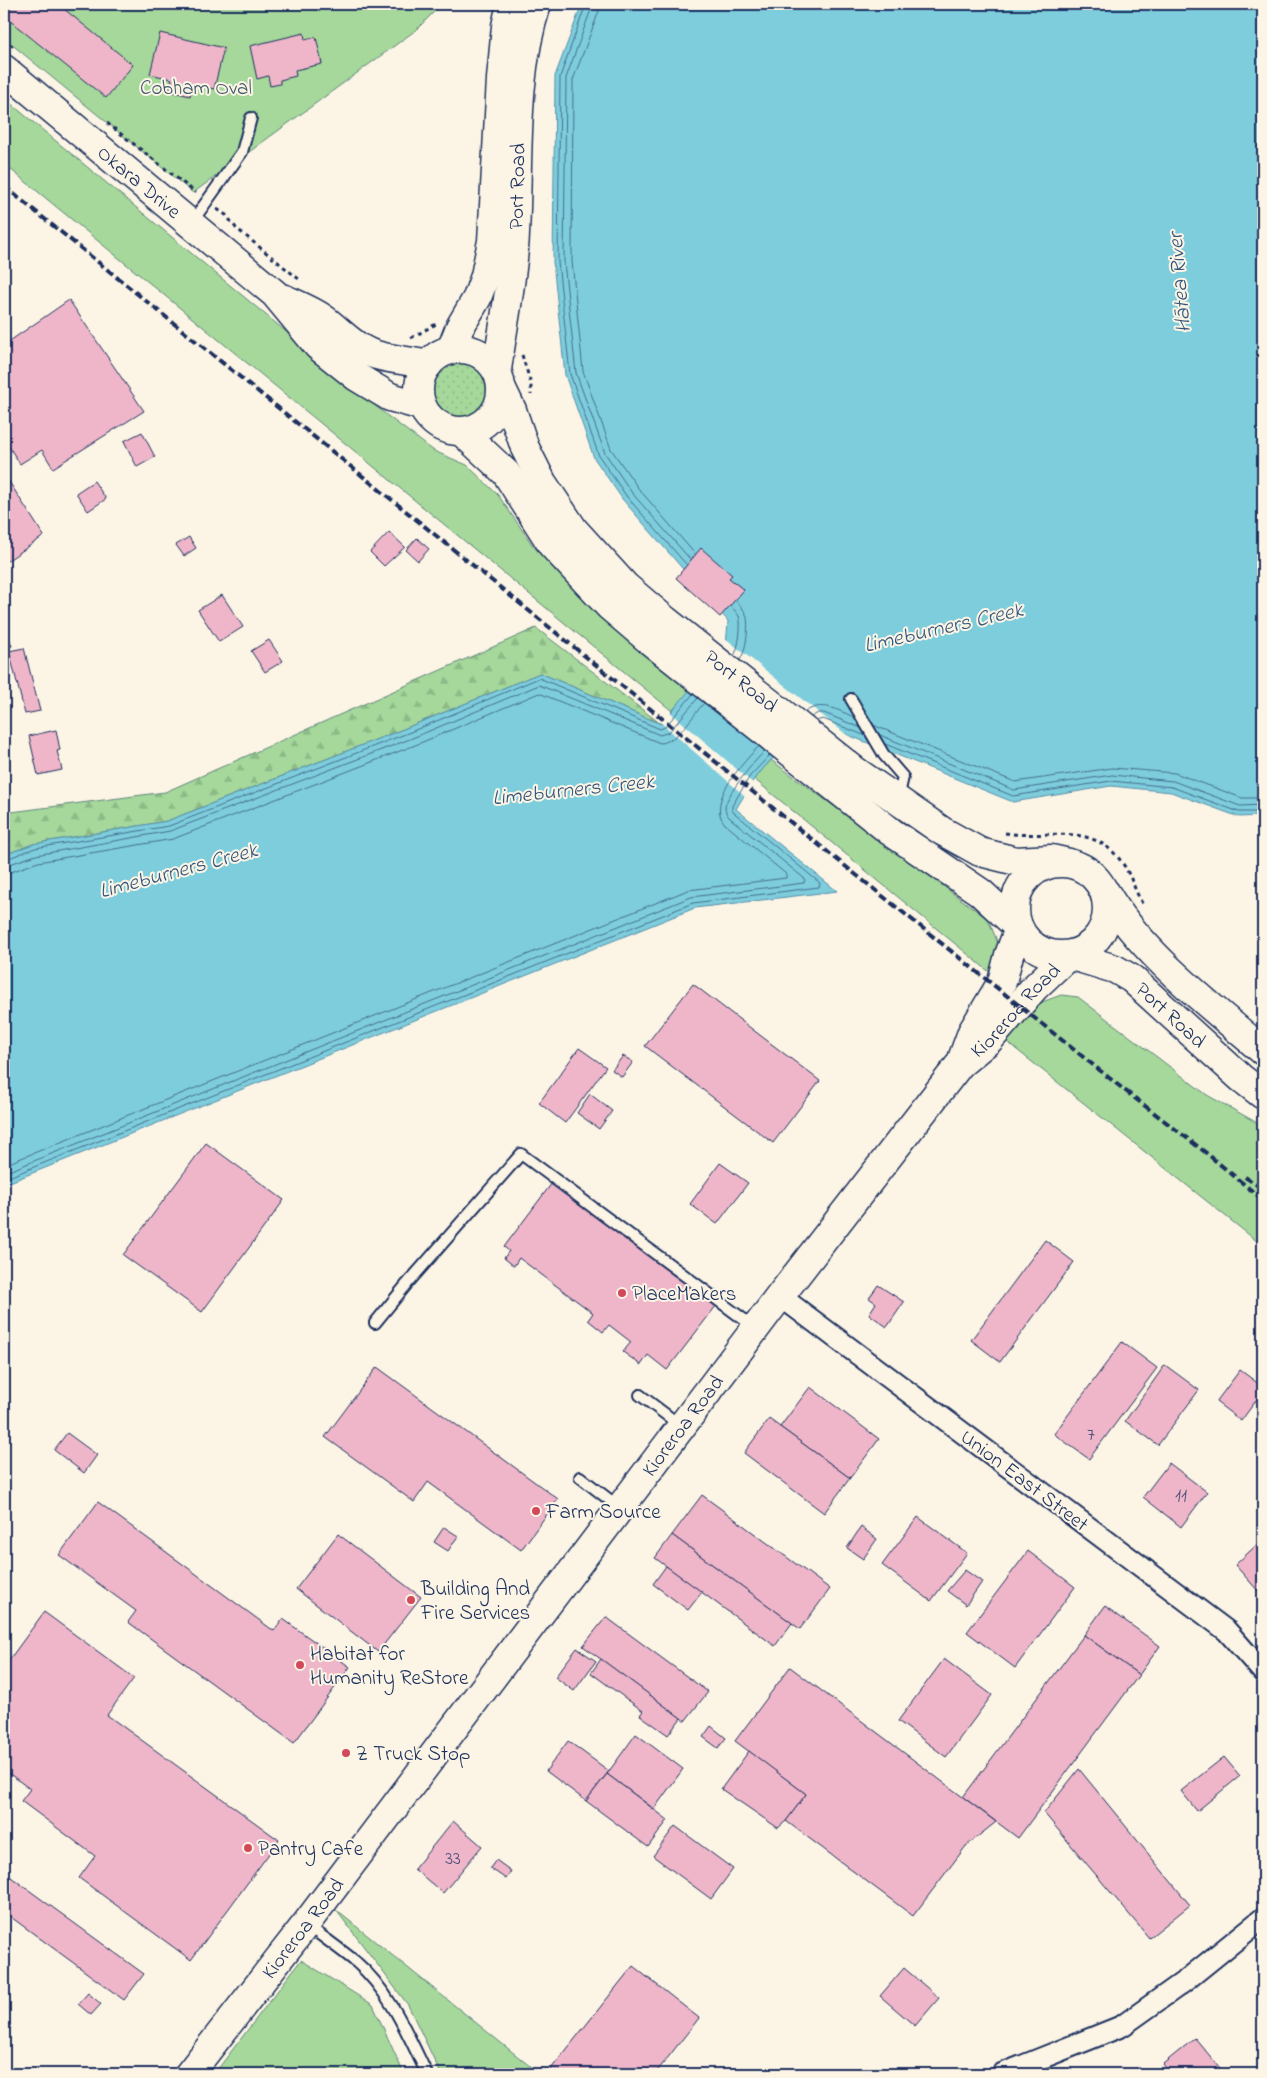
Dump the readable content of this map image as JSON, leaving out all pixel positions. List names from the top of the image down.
{
  "streets": {
    "main road": ["Okara Drive", "Port Road", "Kioreroa Road"],
    "street": ["Union East Street"]
  },
  "crossings": [
    ["Okara Drive", "Port Road"],
    ["Port Road", "Kioreroa Road"],
    ["Kioreroa Road", "Union East Street"]
  ],
  "water": ["Hātea River", "Limeburners Creek"],
  "parks": ["Cobham Oval"],
  "places": [
    "PlaceMakers",
    "Farm Source",
    "Building And Fire Services",
    "Habitat for Humanity ReStore",
    "Z Truck Stop",
    "Pantry Cafe"
  ],
  "house_numbers": ["7", "11", "33"]
}
